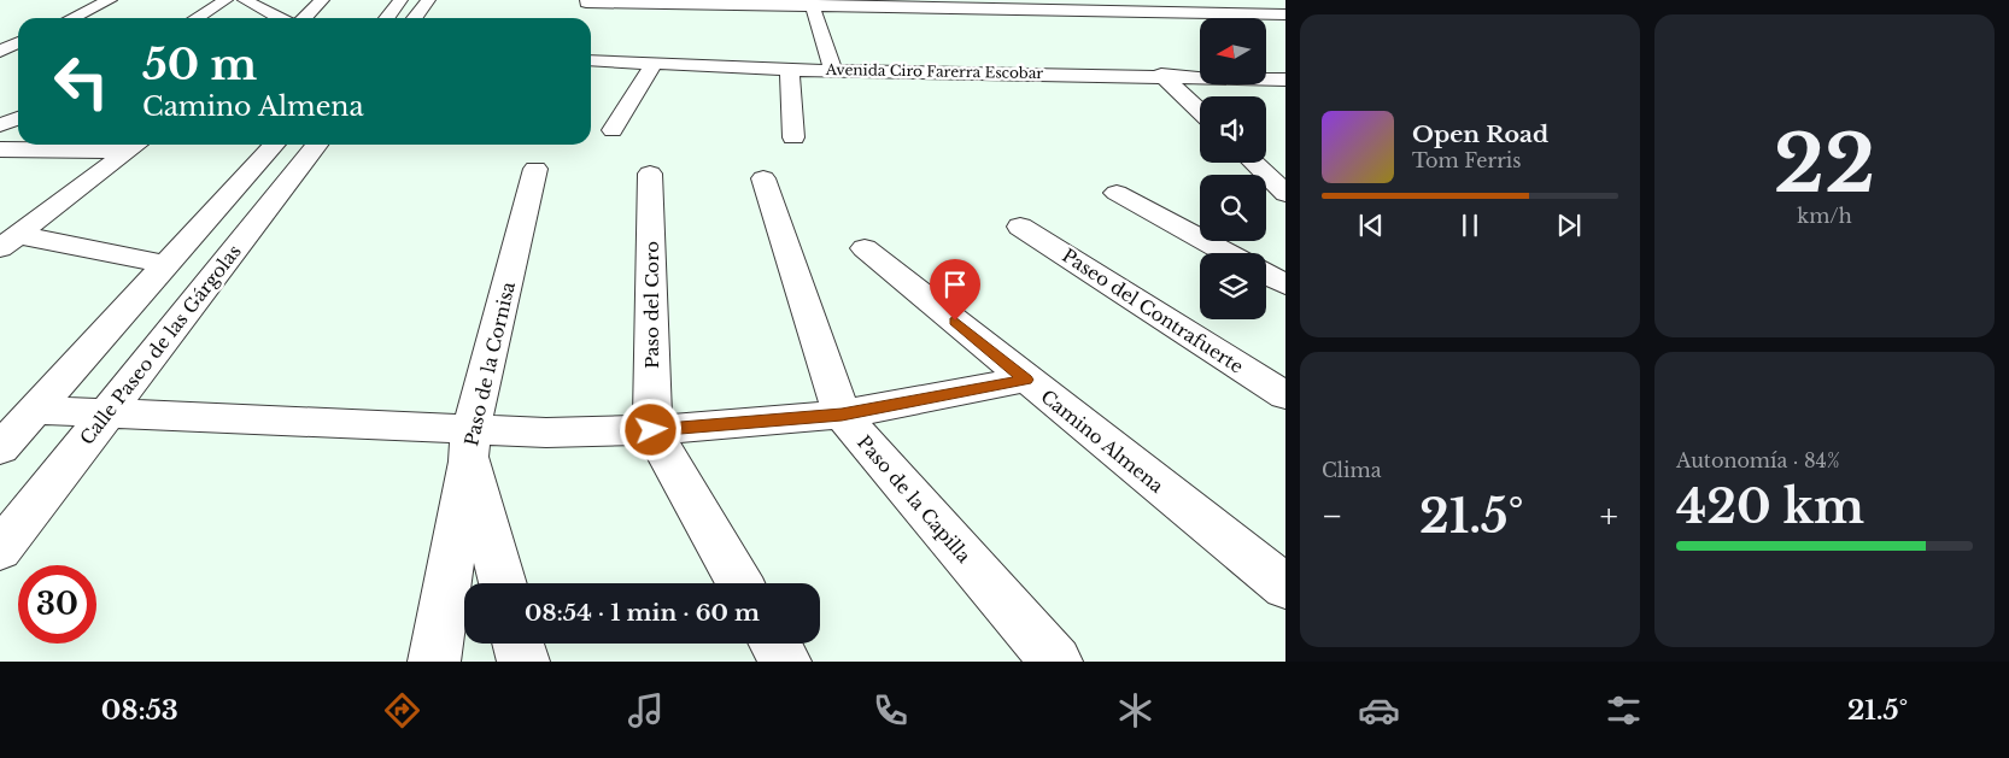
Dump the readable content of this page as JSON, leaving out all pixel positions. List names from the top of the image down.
{
  "streets": {
    "street": [
      "Avenida Ciro Farerra Escobar",
      "Paso del Coro",
      "Paseo del Contrafuerte",
      "Calle Paseo de las Gárgolas",
      "Paso de la Cornisa",
      "Camino Almena",
      "Paso de la Capilla"
    ]
  },
  "north": "left",
  "page": {
    "tile": [
      ["22", "km/h"],
      "Clima",
      ["Autonomía · 84%", "420 km"]
    ],
    "turn": ["50 m", "Camino Almena"],
    "song": ["Open Road", "Tom Ferris"],
    "heat": ["−", "21.5°", "+"],
    "limit": "30",
    "trip": "08:54 · 1 min · 60 m",
    "tabs": ["08:53", "21.5°"]
  }
}
